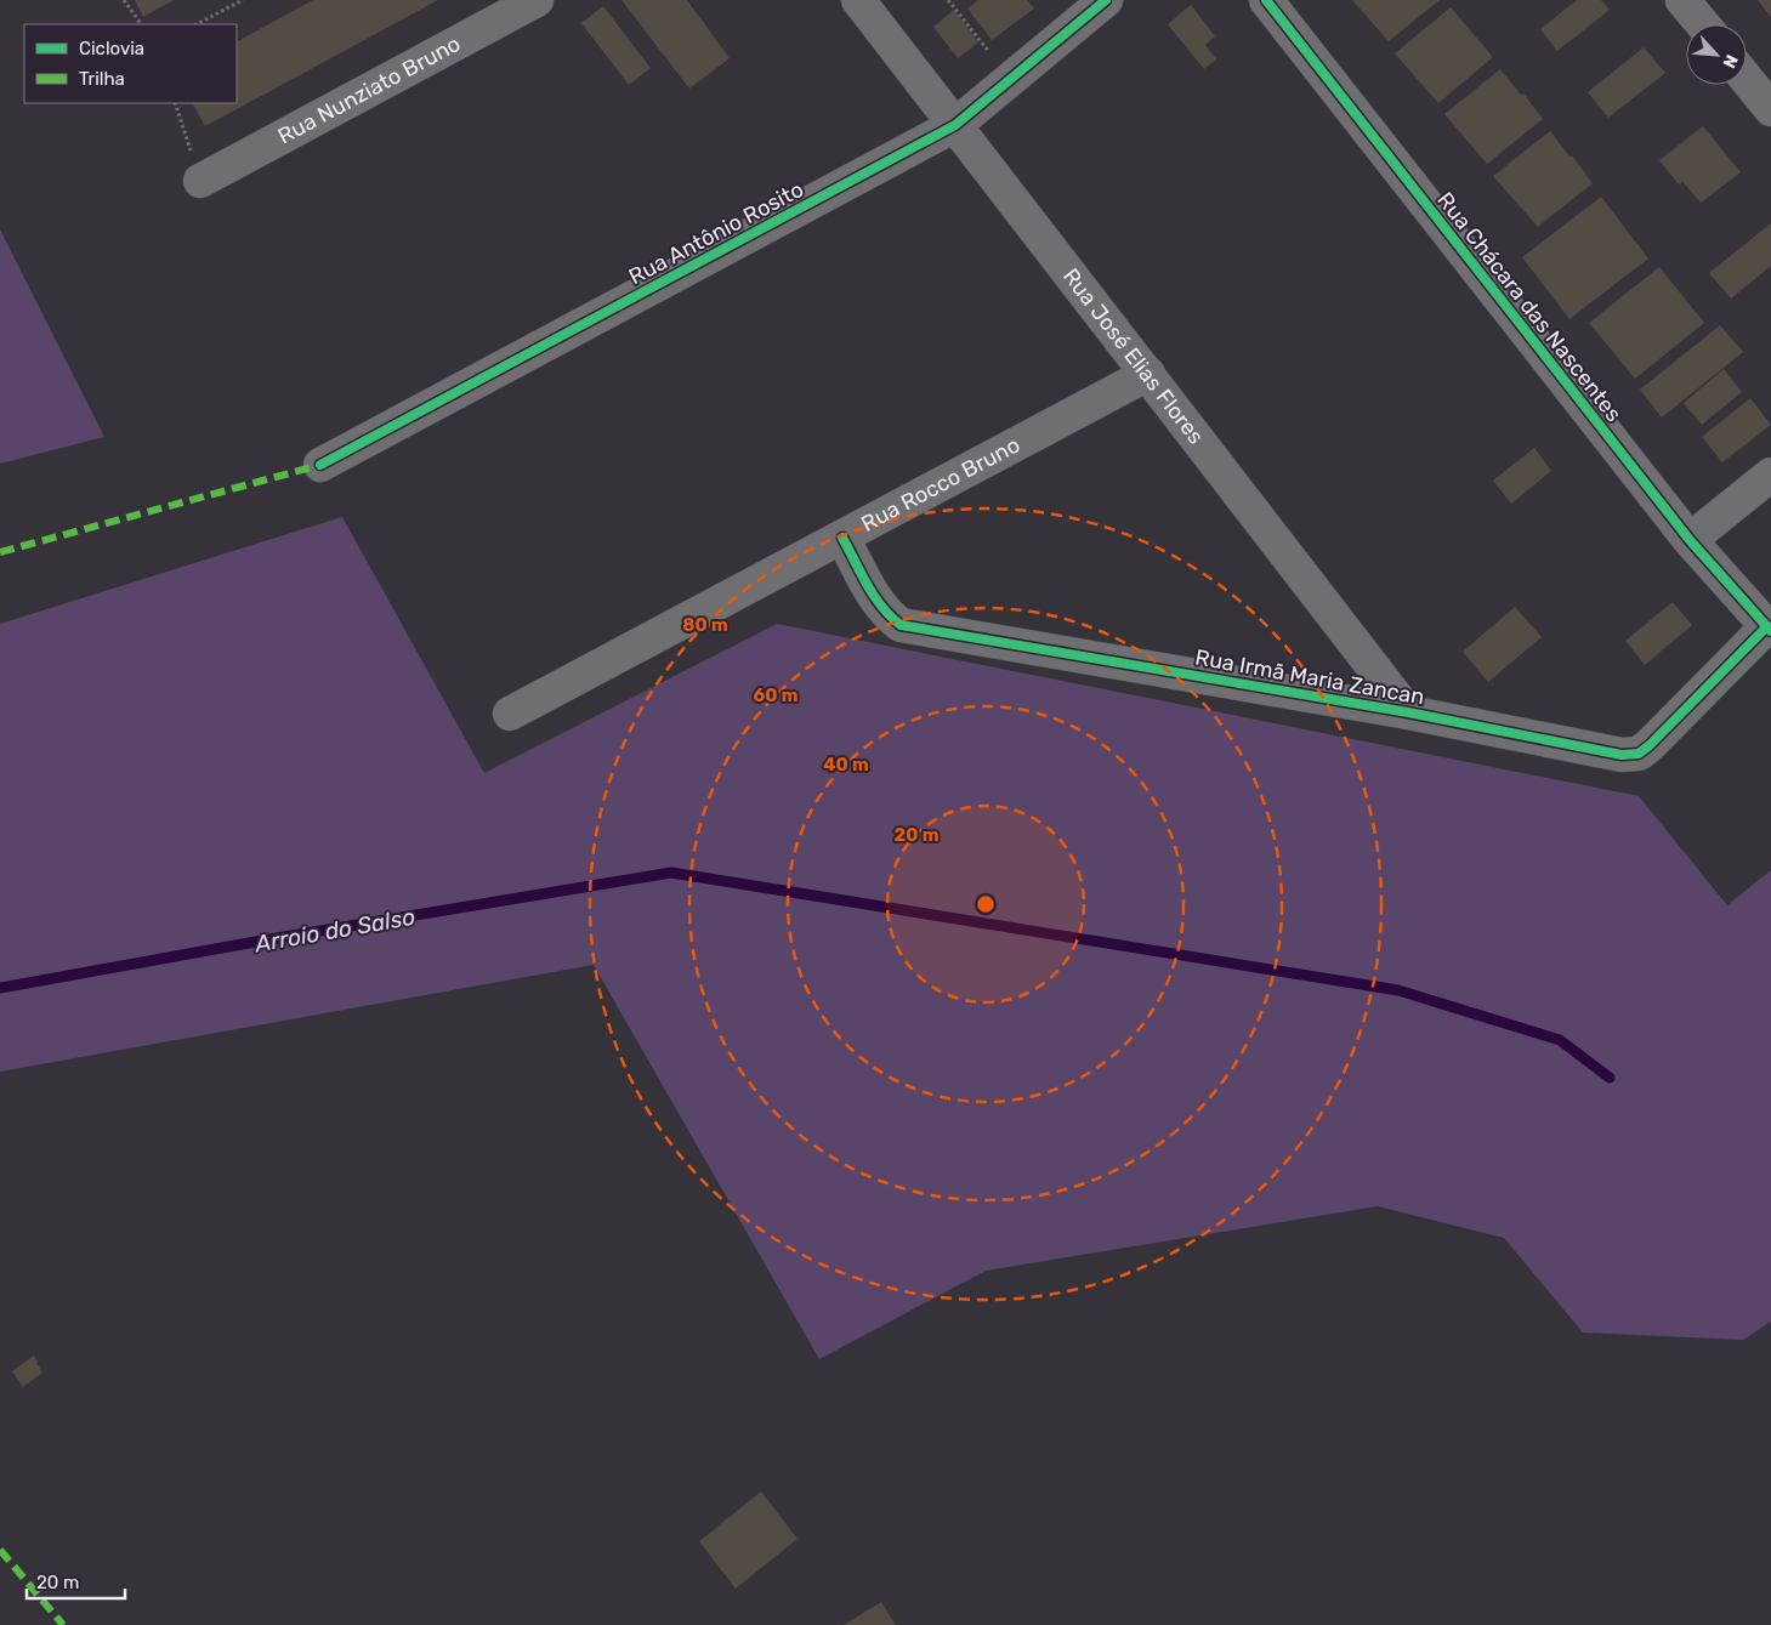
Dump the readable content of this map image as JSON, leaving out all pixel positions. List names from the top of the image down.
{
  "streets": {
    "street": [
      "Rua Nunziato Bruno",
      "Rua Antônio Rosito",
      "Rua Chácara das Nascentes",
      "Rua José Elias Flores",
      "Rua Rocco Bruno",
      "Rua Irmã Maria Zancan"
    ]
  },
  "crossings": [
    ["Rua Antônio Rosito", "Rua José Elias Flores"],
    ["Rua Chácara das Nascentes", "Rua Irmã Maria Zancan"],
    ["Rua José Elias Flores", "Rua Rocco Bruno"],
    ["Rua José Elias Flores", "Rua Irmã Maria Zancan"],
    ["Rua Rocco Bruno", "Rua Irmã Maria Zancan"]
  ],
  "water": ["Arroio do Salso"],
  "legend": ["Ciclovia", "Trilha"],
  "scale_bar": "20 m",
  "north": "bottom right",
  "rings": [
    "80 m",
    "60 m",
    "40 m",
    "20 m"
  ]
}
